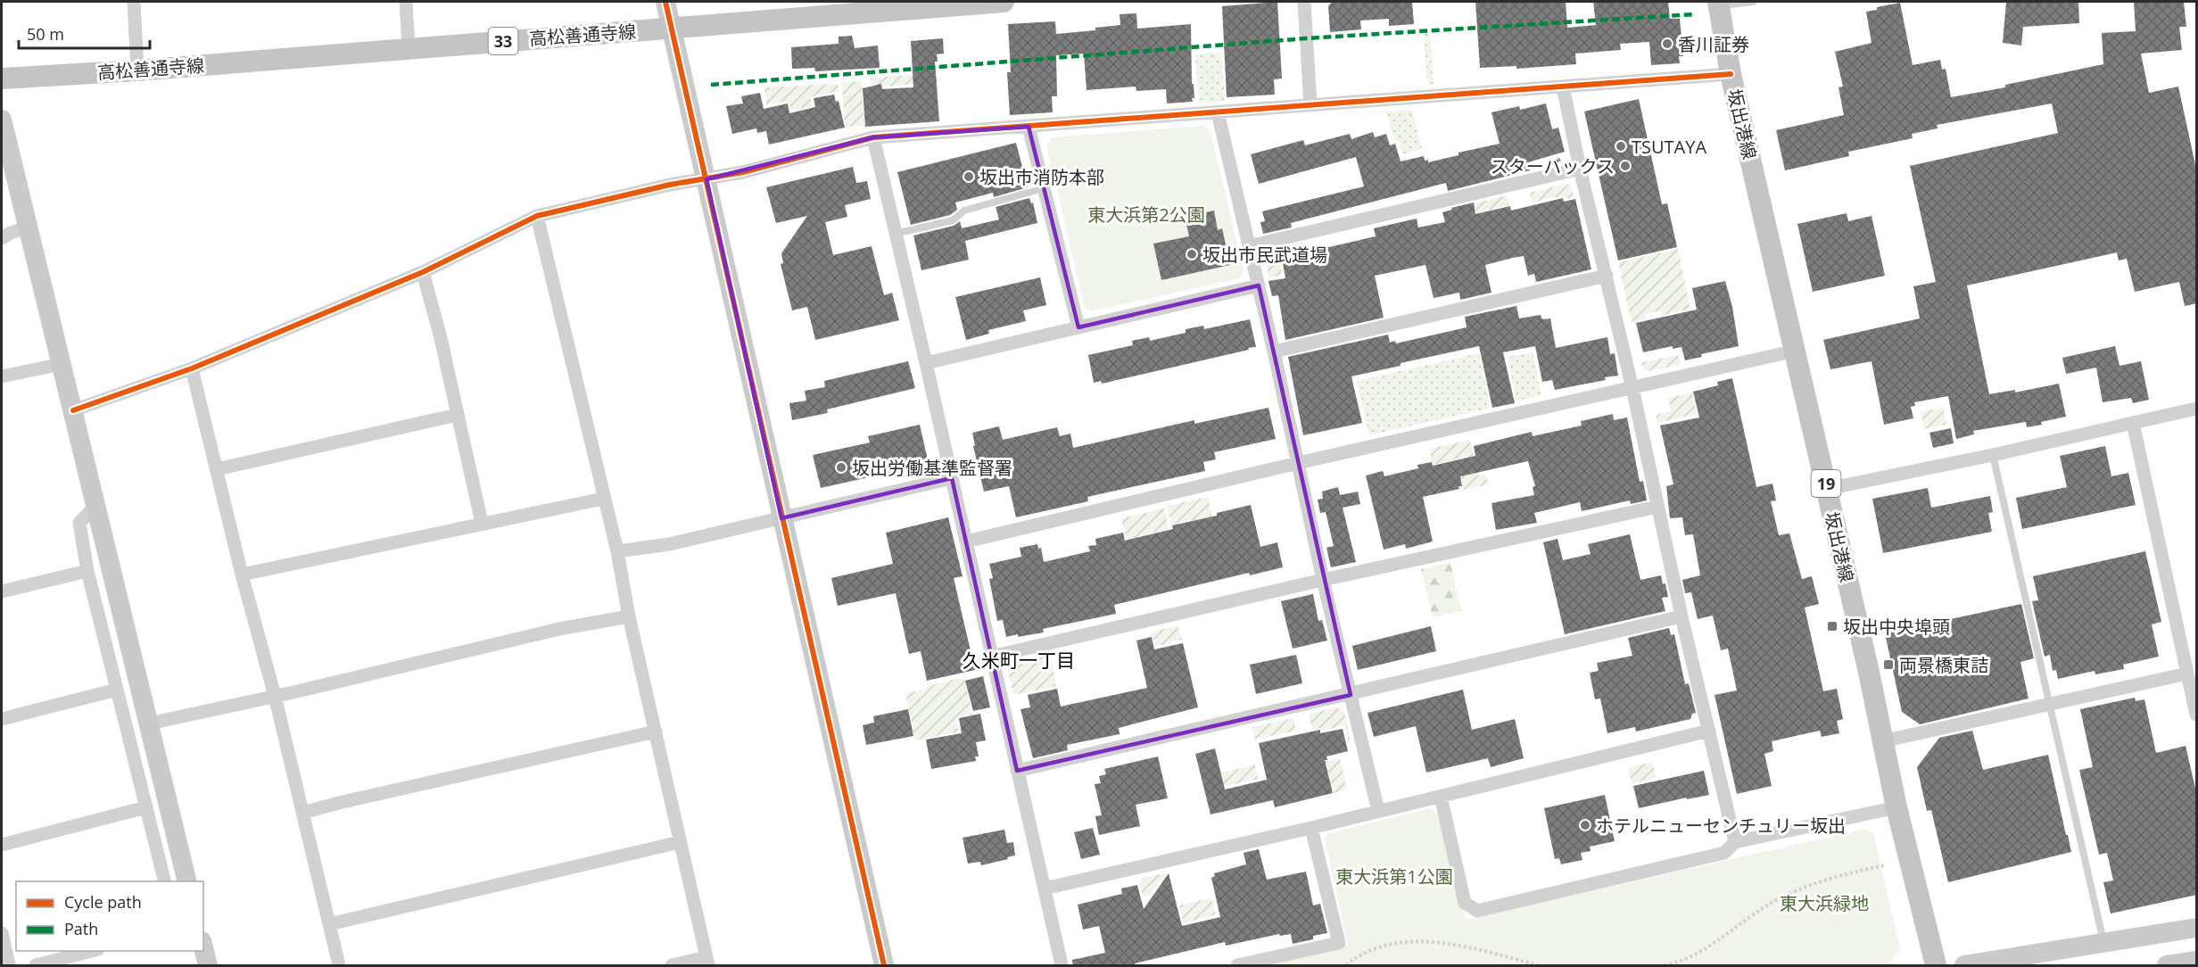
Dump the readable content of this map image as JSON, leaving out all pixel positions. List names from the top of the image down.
{
  "streets": {
    "main road": [
      "高松善通寺線",
      "33",
      "坂出港線",
      "19"
    ]
  },
  "districts": ["久米町一丁目"],
  "parks": ["東大浜第2公園", "東大浜第1公園", "東大浜緑地"],
  "places": {
    "other": [
      "香川証券",
      "TSUTAYA",
      "スターバックス",
      "坂出市消防本部",
      "坂出市民武道場",
      "坂出労働基準監督署",
      "ホテルニューセンチュリー坂出"
    ],
    "transit": ["坂出中央埠頭", "両景橋東詰"]
  },
  "legend": ["Cycle path", "Path"],
  "scale_bar": "50 m"
}
